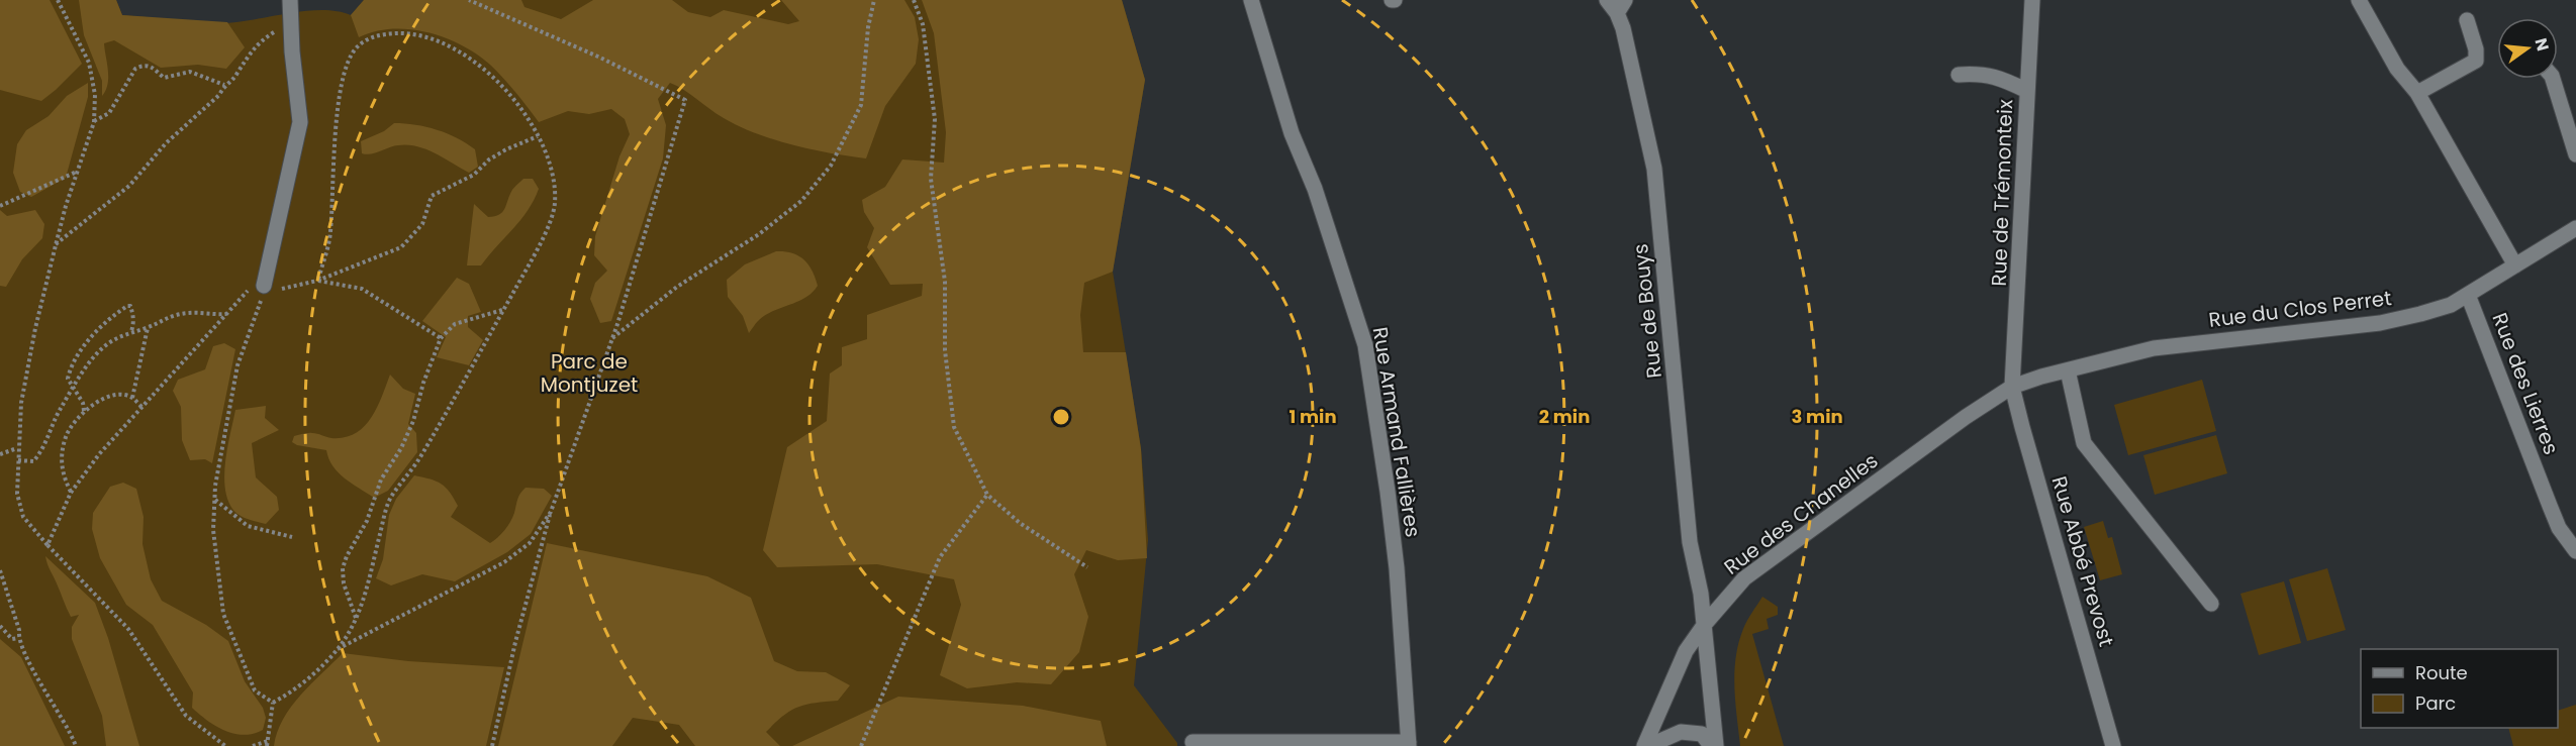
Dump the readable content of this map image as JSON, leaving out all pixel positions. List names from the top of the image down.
{
  "streets": {
    "street": [
      "Rue de Trémonteix",
      "Rue du Clos Perret",
      "Rue de Bouys",
      "Rue des Lierres",
      "Rue Armand Fallières",
      "Rue des Chanelles",
      "Rue Abbé Prevost"
    ]
  },
  "crossings": [
    ["Rue de Trémonteix", "Rue du Clos Perret"],
    ["Rue de Trémonteix", "Rue des Chanelles"],
    ["Rue de Trémonteix", "Rue Abbé Prevost"],
    ["Rue du Clos Perret", "Rue des Lierres"],
    ["Rue du Clos Perret", "Rue des Chanelles"],
    ["Rue du Clos Perret", "Rue Abbé Prevost"],
    ["Rue de Bouys", "Rue des Chanelles"],
    ["Rue des Chanelles", "Rue Abbé Prevost"]
  ],
  "parks": ["Parc de Montjuzet"],
  "legend": ["Route", "Parc"],
  "north": "right",
  "rings": ["1 min", "2 min", "3 min"]
}
